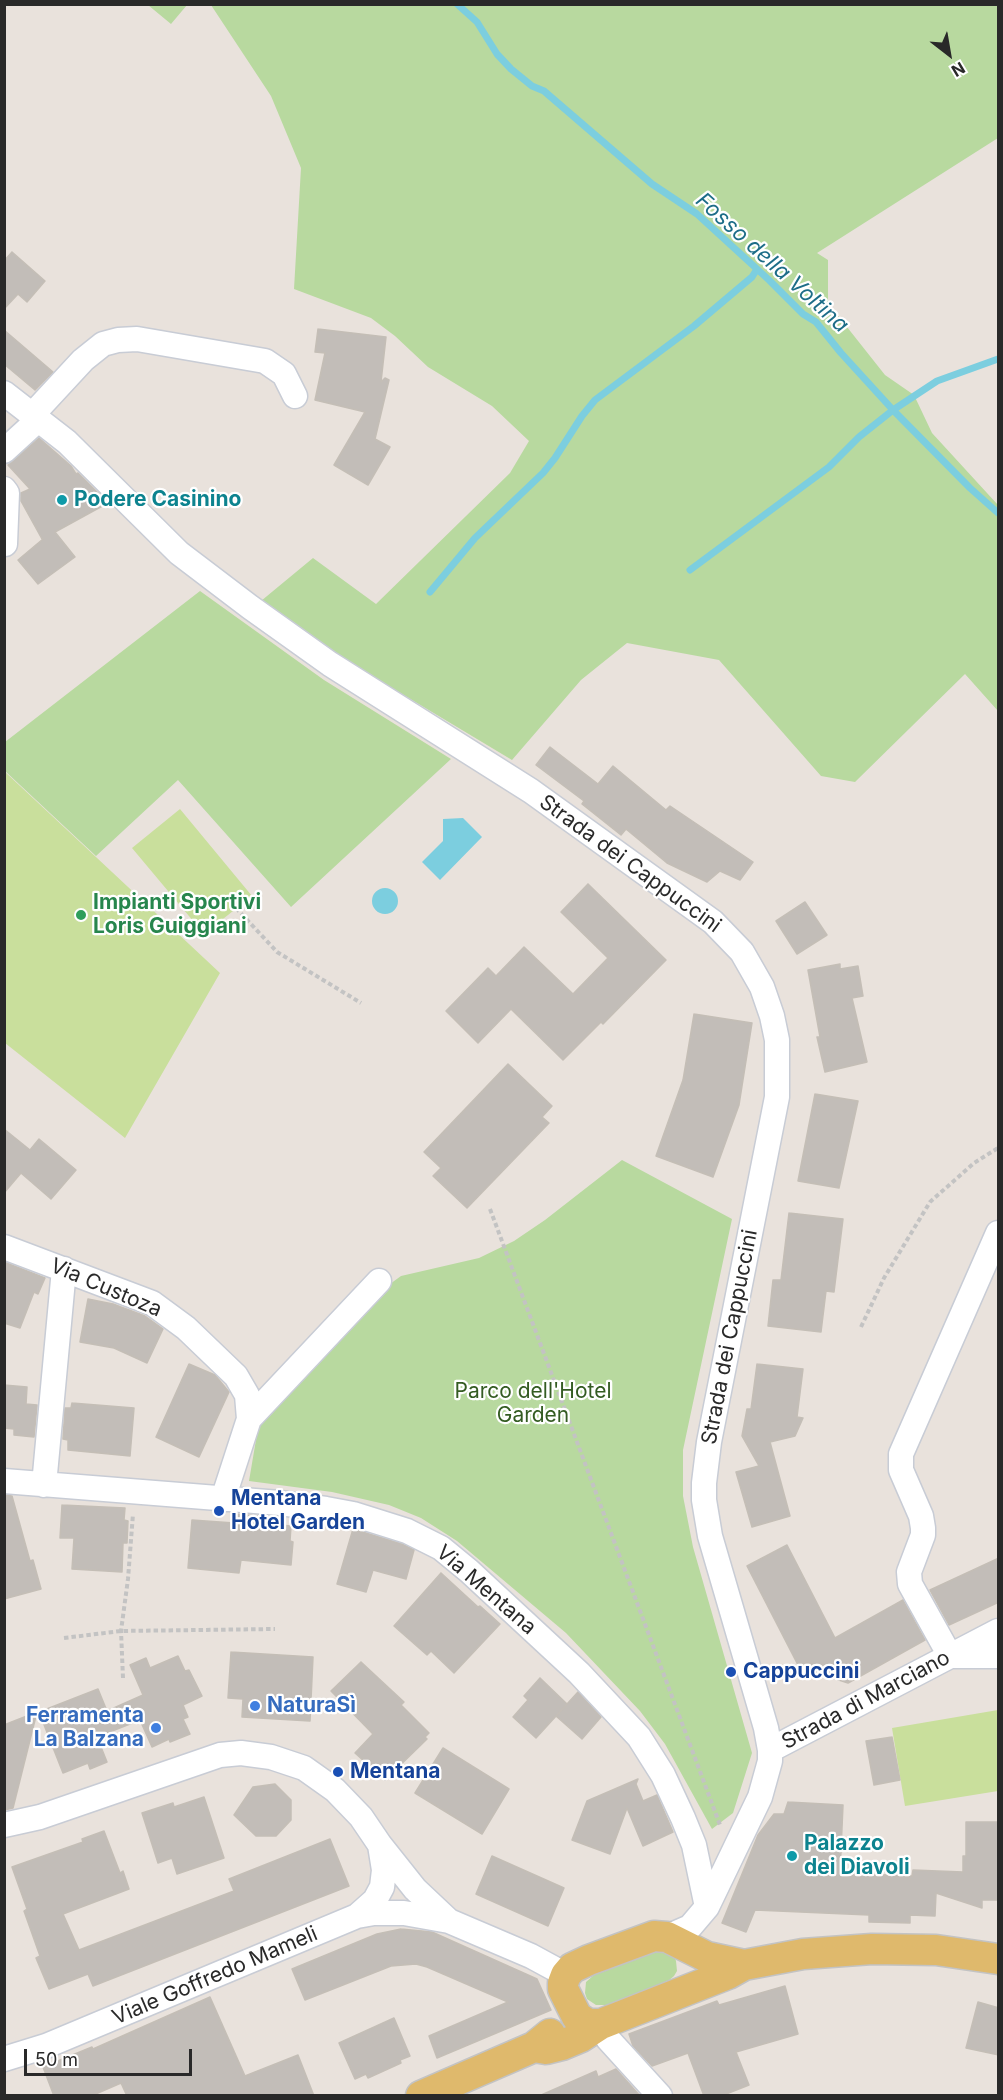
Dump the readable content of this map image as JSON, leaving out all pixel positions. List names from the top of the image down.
{
  "streets": {
    "street": [
      "Strada dei Cappuccini",
      "Via Custoza",
      "Via Mentana",
      "Strada di Marciano",
      "Viale Goffredo Mameli"
    ]
  },
  "crossings": [
    ["Strada dei Cappuccini", "Strada di Marciano"],
    ["Via Custoza", "Via Mentana"],
    ["Via Mentana", "Strada di Marciano"]
  ],
  "water": ["Fosso della Voltina"],
  "parks": ["Parco dell'Hotel Garden"],
  "places": [
    "Podere Casinino",
    "Impianti Sportivi Loris Guiggiani",
    "Mentana Hotel Garden",
    "Cappuccini",
    "NaturaSì",
    "Ferramenta La Balzana",
    "Mentana",
    "Palazzo dei Diavoli"
  ],
  "scale_bar": "50 m",
  "north": "bottom right"
}
